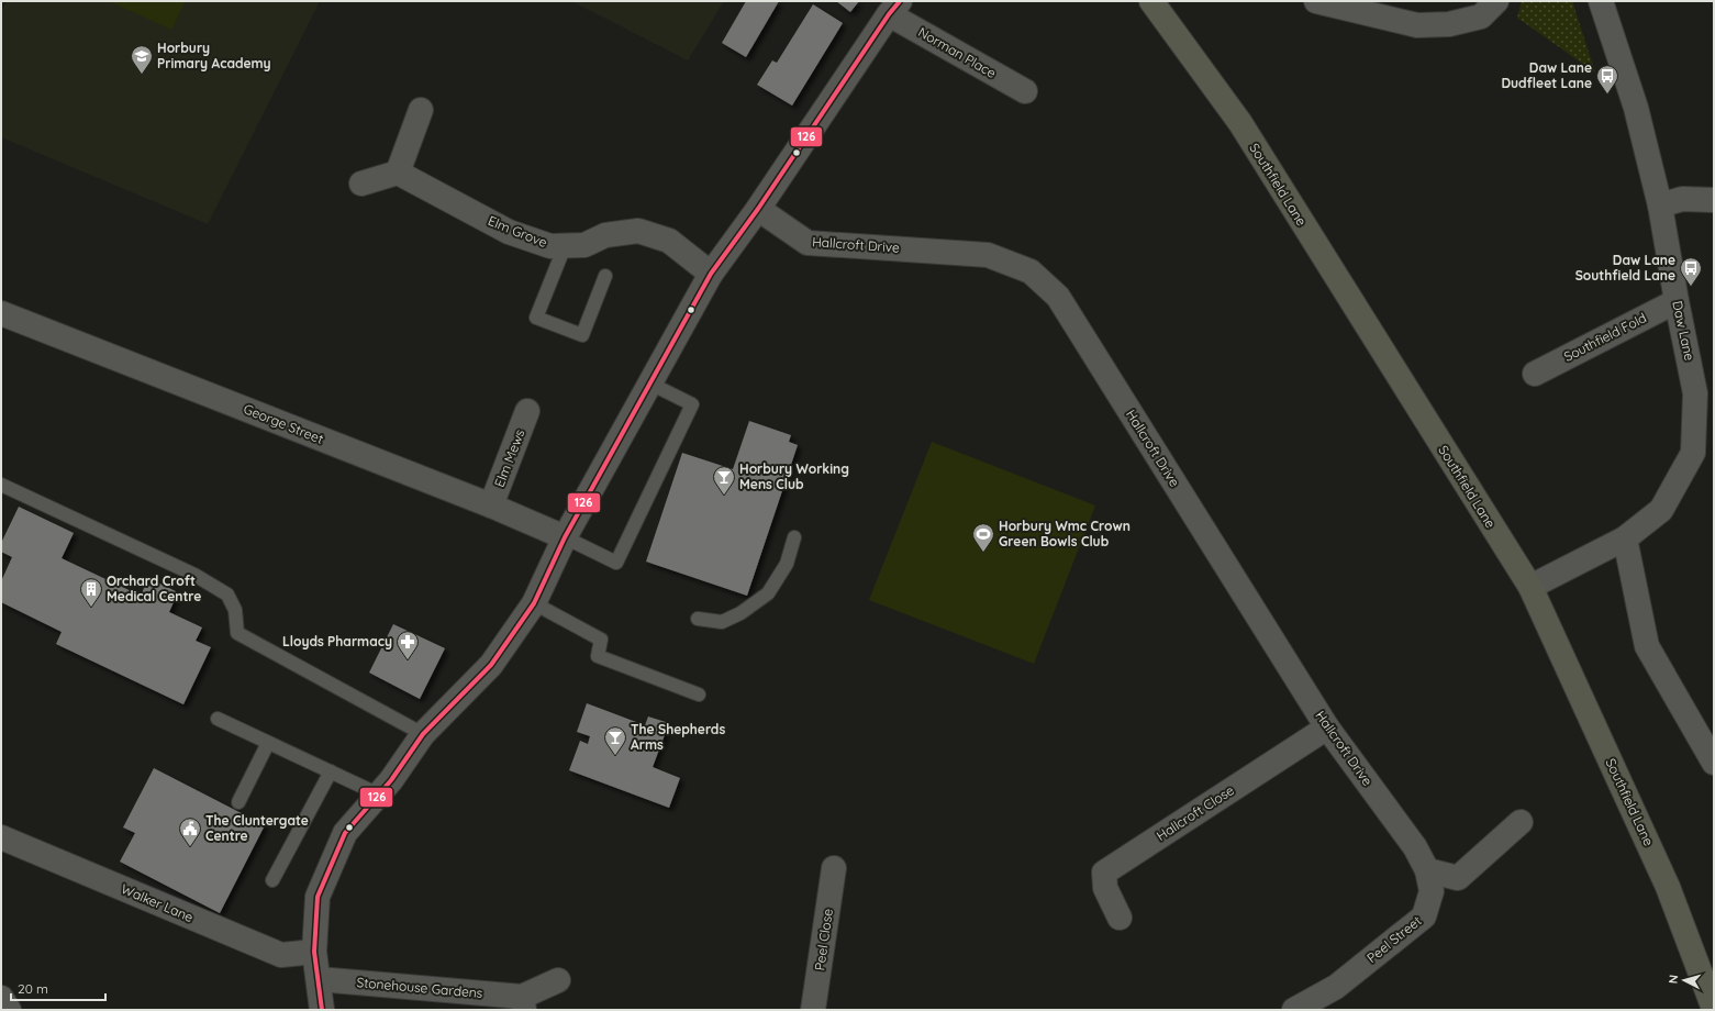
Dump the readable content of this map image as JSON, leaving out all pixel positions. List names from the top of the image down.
{
  "streets": {
    "highway": ["Southfield Lane"],
    "street": [
      "Norman Place",
      "Elm Grove",
      "Hallcroft Drive",
      "Daw Lane",
      "Southfield Fold",
      "George Street",
      "Elm Mews",
      "Hallcroft Close",
      "Walker Lane",
      "Peel Close",
      "Peel Street",
      "Stonehouse Gardens"
    ]
  },
  "crossings": [
    ["Southfield Lane", "Daw Lane"],
    ["Hallcroft Drive", "Hallcroft Close"],
    ["Hallcroft Drive", "Peel Street"],
    ["Daw Lane", "Southfield Fold"],
    ["George Street", "Elm Mews"]
  ],
  "places": {
    "school or university": ["Horbury Primary Academy"],
    "bus stop": ["Daw Lane Dudfleet Lane", "Daw Lane Southfield Lane"],
    "bar": ["Horbury Working Mens Club", "The Shepherds Arms"],
    "sports": ["Horbury Wmc Crown Green Bowls Club"],
    "building": ["Orchard Croft Medical Centre"],
    "pharmacy": ["Lloyds Pharmacy"],
    "public building": ["The Cluntergate Centre"]
  },
  "lines": ["transit line 126"],
  "scale_bar": "20 m",
  "north": "left"
}
